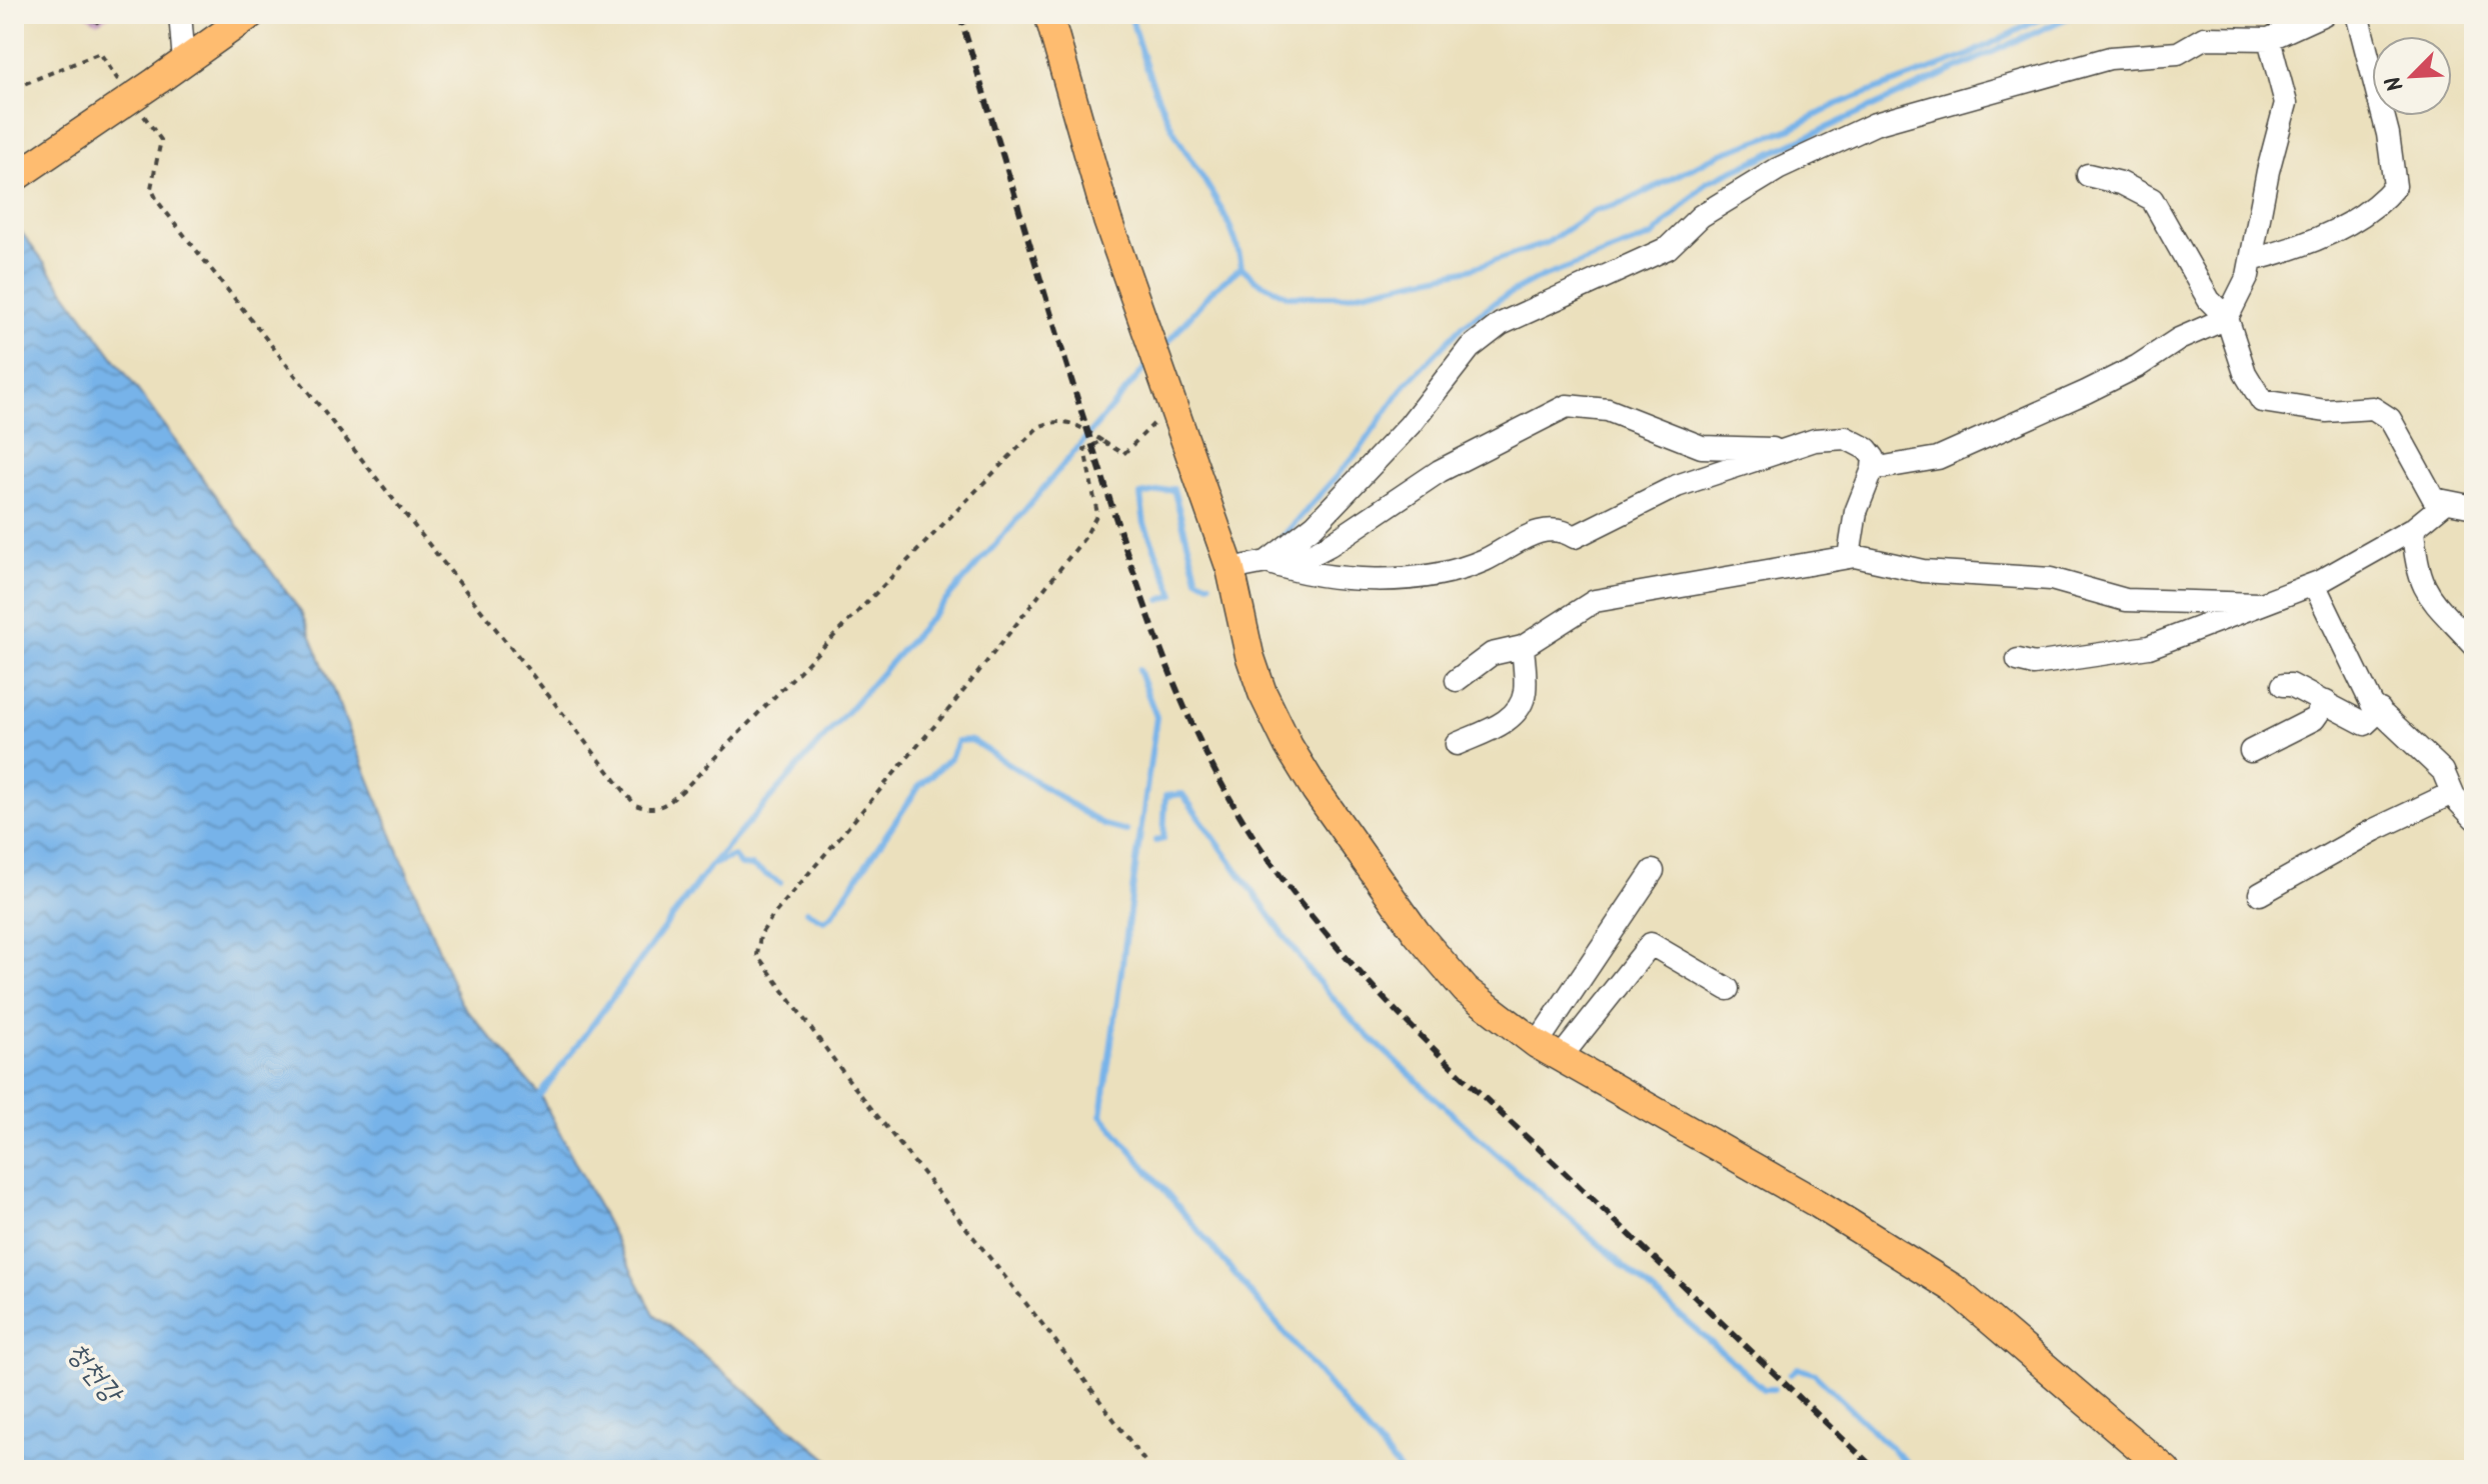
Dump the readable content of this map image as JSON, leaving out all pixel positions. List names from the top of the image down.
{
  "water": ["청천강"],
  "north": "bottom left"
}
